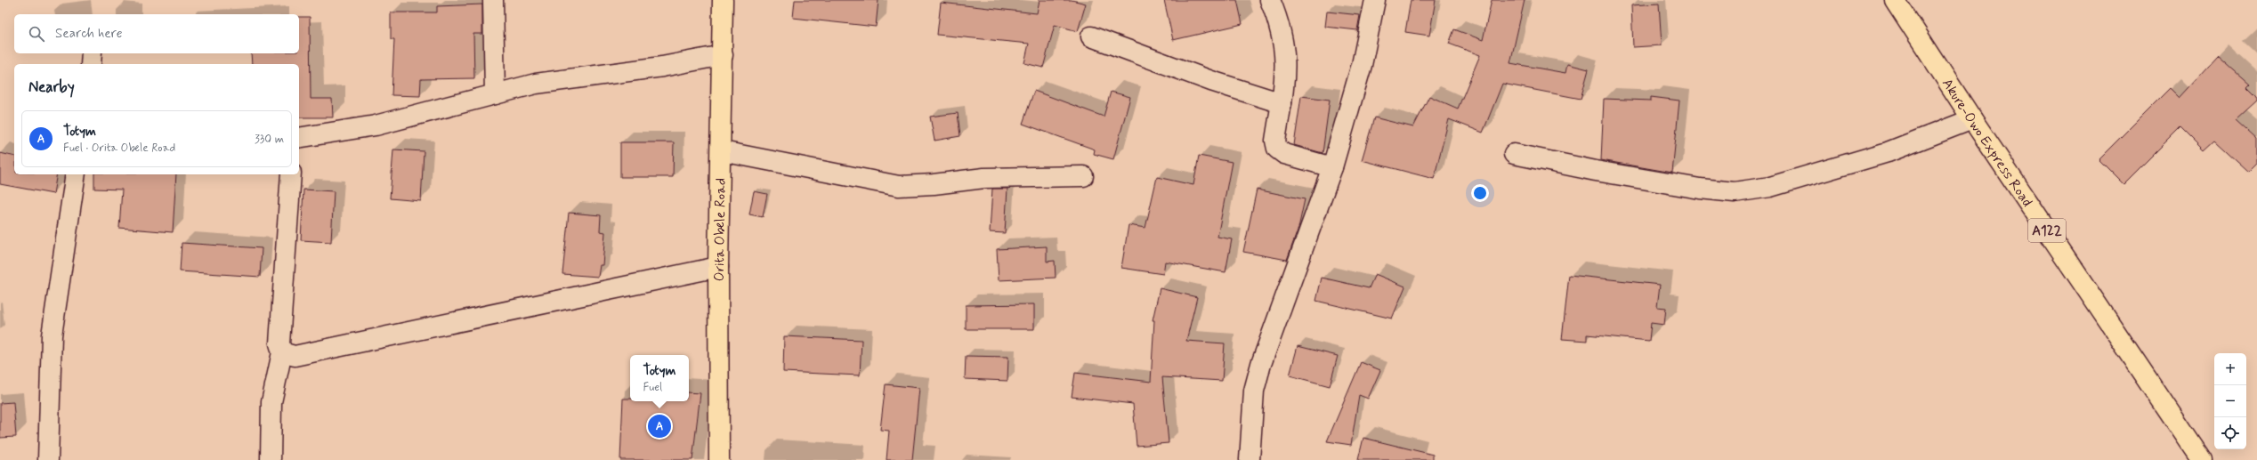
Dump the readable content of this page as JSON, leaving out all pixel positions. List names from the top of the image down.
{
  "streets": {
    "main road": ["Akure-Owo Express Road", "Orita Obele Road", "A122"]
  },
  "page": {
    "search": "Search here",
    "heading": "Nearby",
    "list": [
      {
        "mark": "A",
        "name": "Totym",
        "note": "Fuel · Orita Obele Road",
        "value": "330 m"
      }
    ],
    "map_buttons": ["+", "−"],
    "popup": ["Totym", "Fuel"],
    "pins": "A"
  }
}
